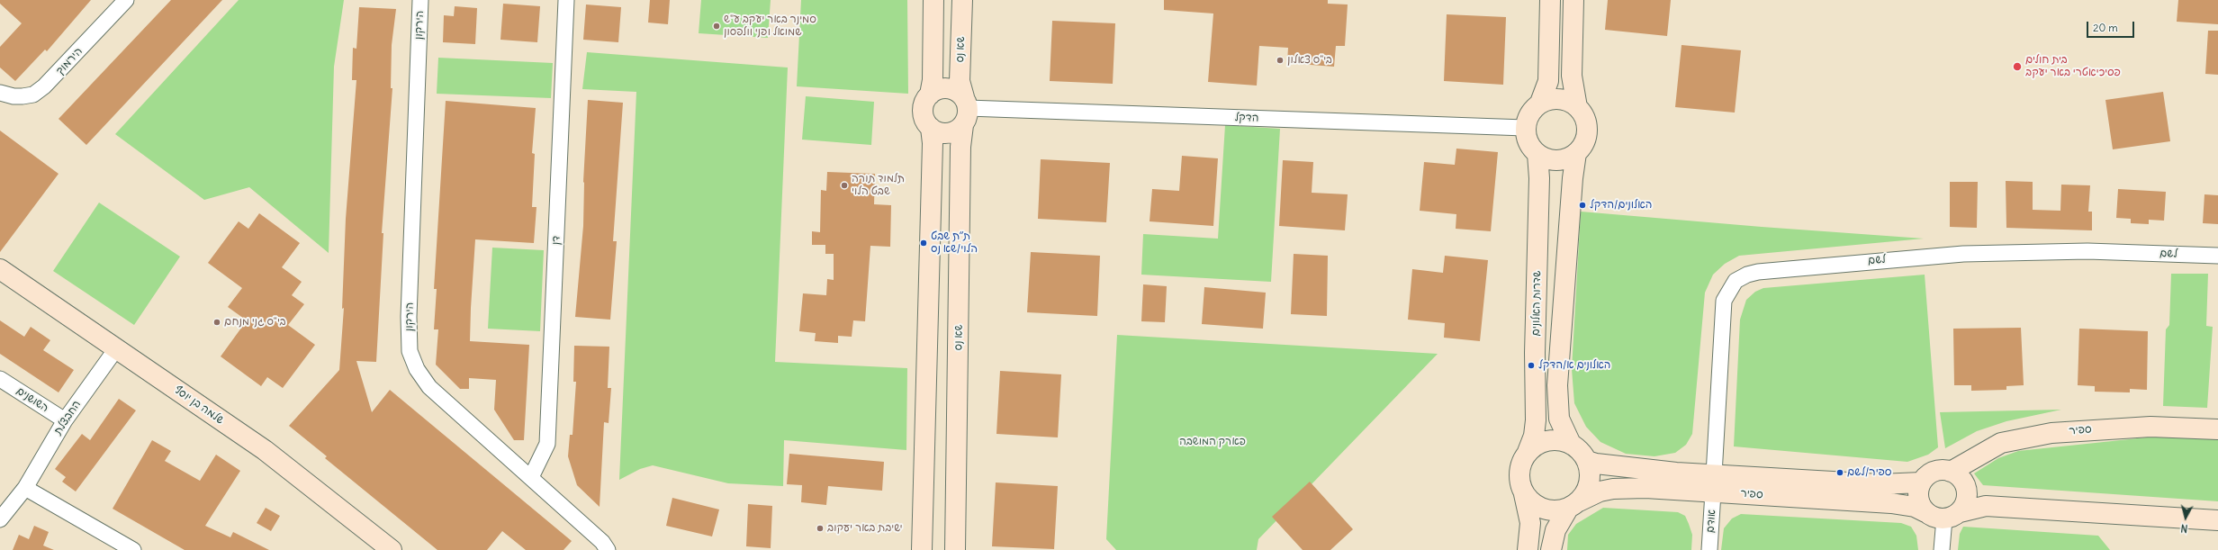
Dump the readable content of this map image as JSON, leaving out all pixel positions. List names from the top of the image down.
{
  "streets": {
    "street": [
      "הירקון",
      "שא נס",
      "הירמוך",
      "הדקל",
      "דן",
      "לשם",
      "שדרות האלונים",
      "השושנים",
      "שלמה בן יוסף",
      "החבצלת",
      "ספיר",
      "אודם"
    ]
  },
  "crossings": [
    ["הירקון", "דן"],
    ["שא נס", "הדקל"],
    ["הדקל", "שדרות האלונים"],
    ["לשם", "ספיר"],
    ["לשם", "אודם"],
    ["שדרות האלונים", "ספיר"],
    ["השושנים", "החבצלת"],
    ["שלמה בן יוסף", "החבצלת"],
    ["ספיר", "אודם"]
  ],
  "parks": ["פארק המושבה"],
  "places": [
    "סמינר באר יעקב ע\"ש שמואל ופני וולפסון",
    "בי\"ס צאלון",
    "בית חולים פסיכיאטרי באר יעקב",
    "תלמוד תורה שבט הלוי",
    "האלונים/הדקל",
    "ת״ת שבט הלוי/שא נס",
    "בי\"ס גני מנחם",
    "האלונים א/הדקל",
    "ספיר/לשם",
    "ישיבת באר יעקוב"
  ],
  "scale_bar": "20 m",
  "north": "bottom"
}
